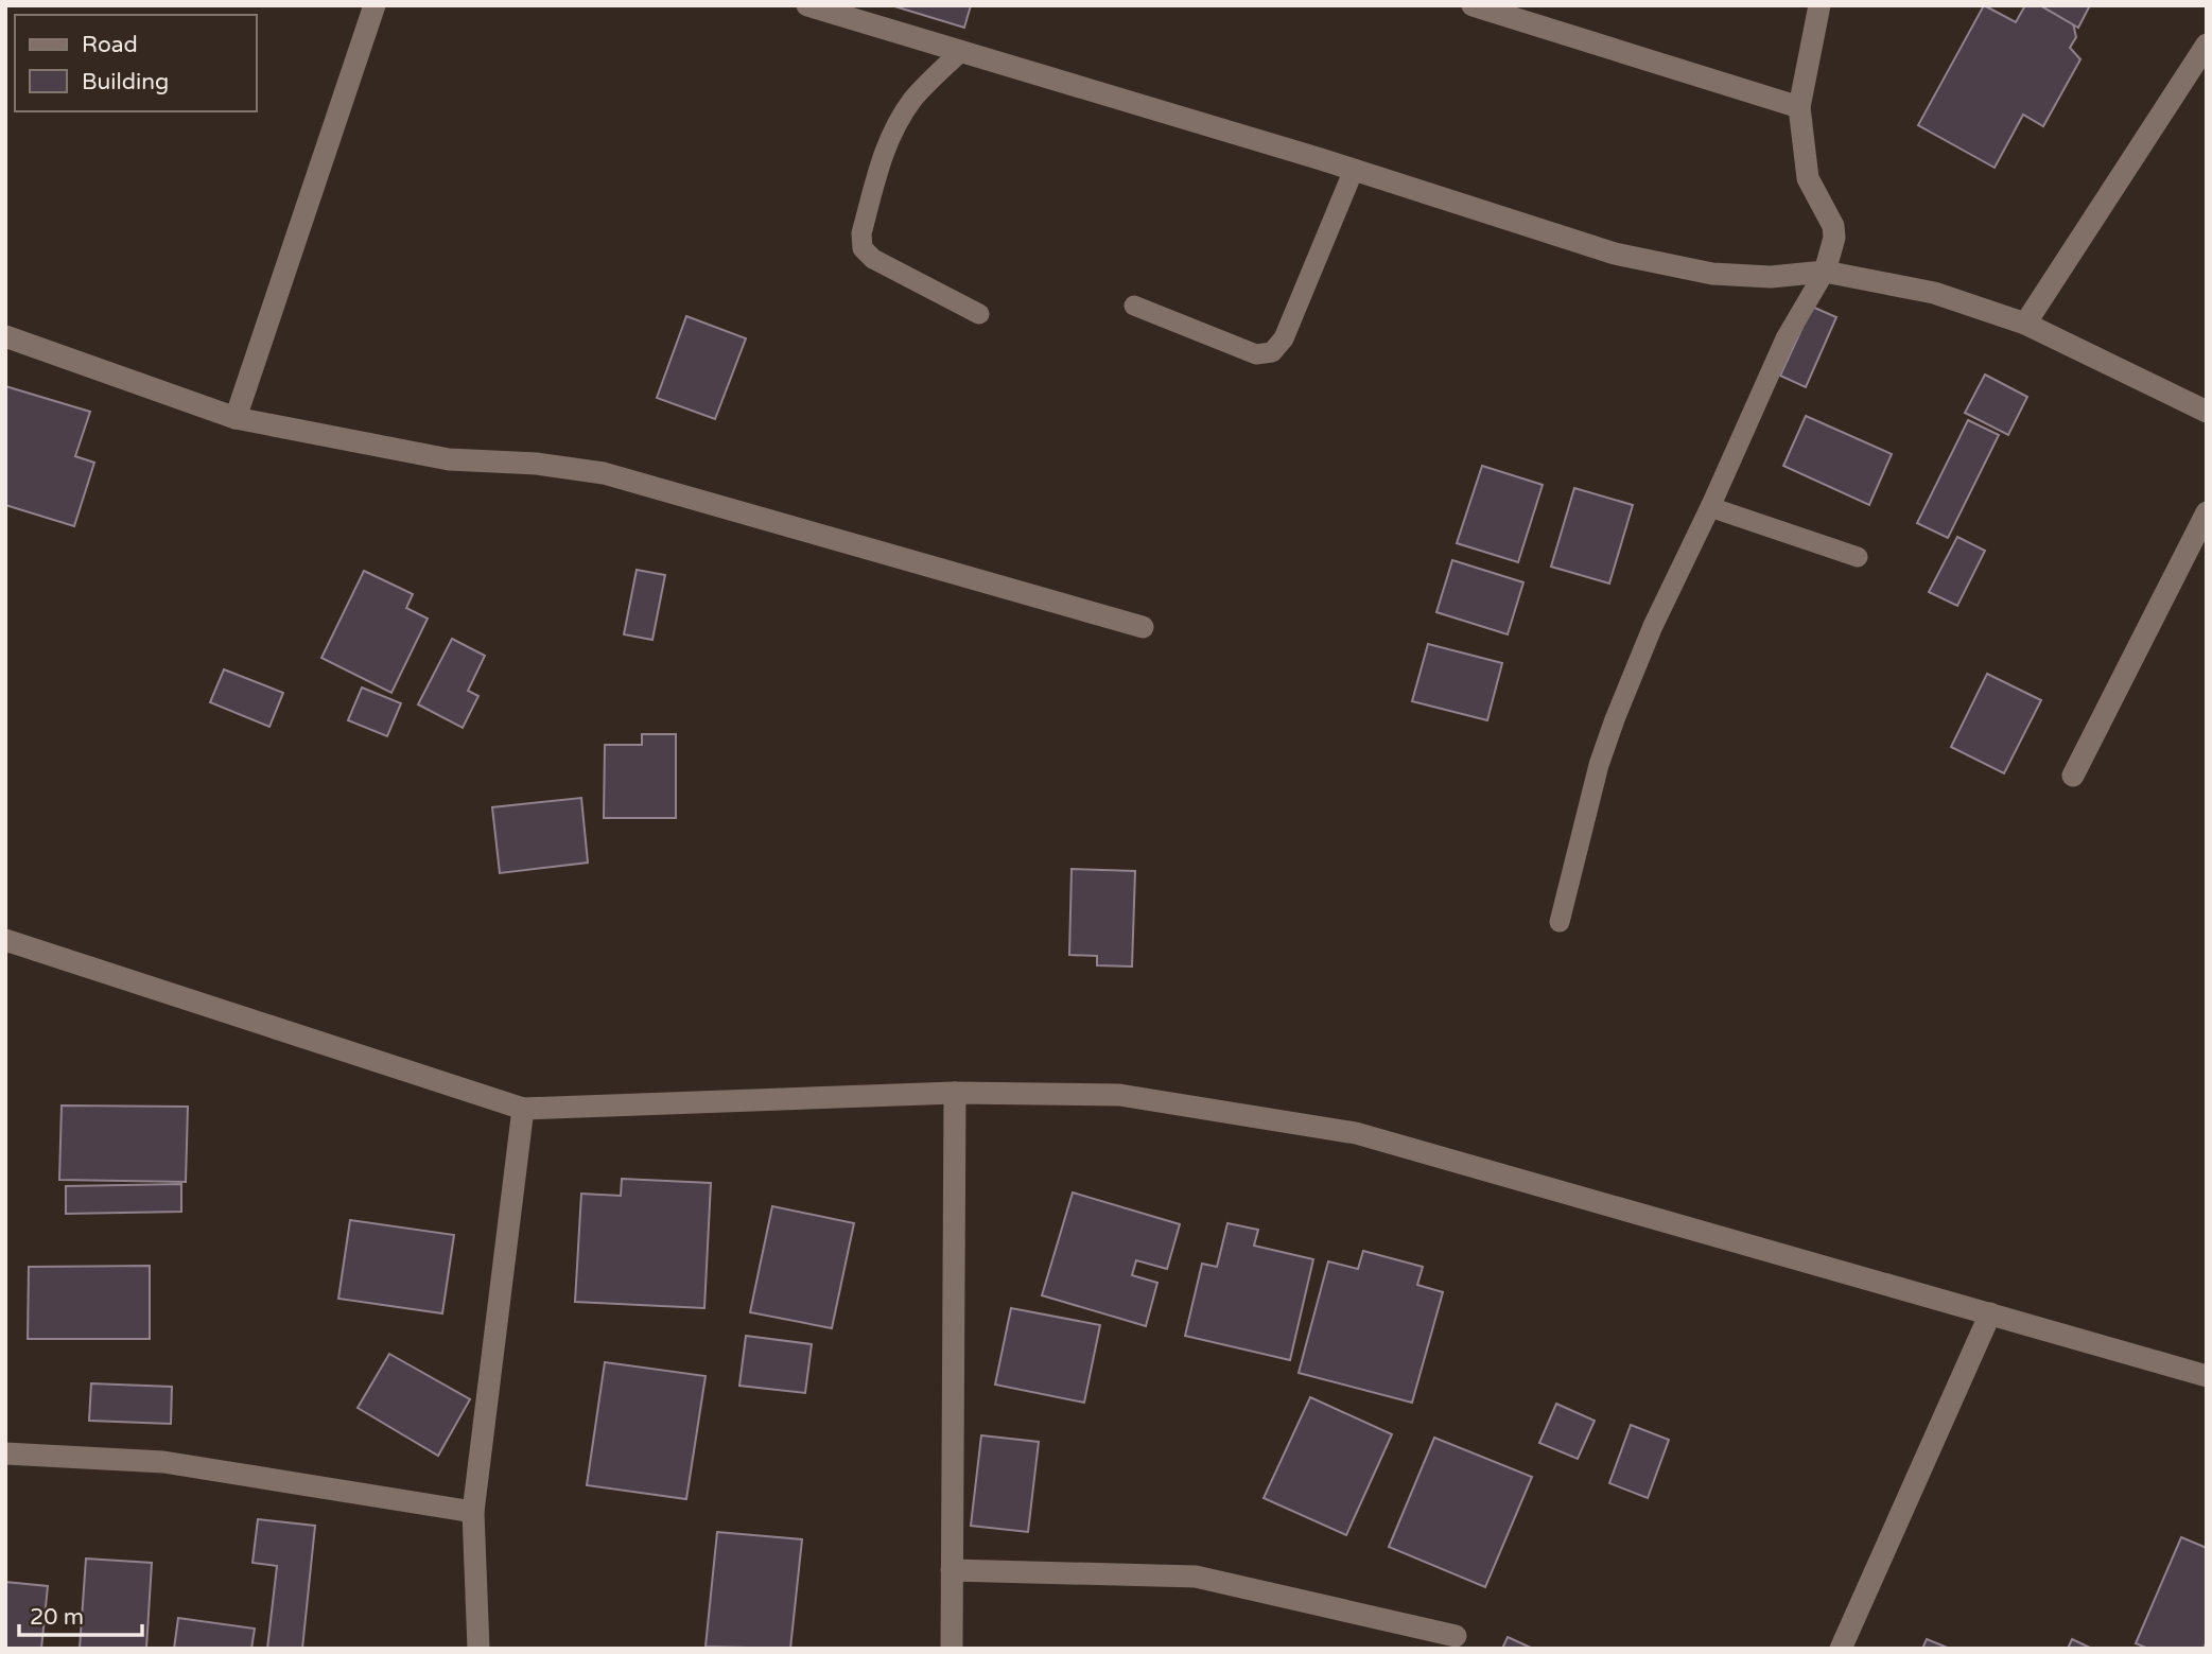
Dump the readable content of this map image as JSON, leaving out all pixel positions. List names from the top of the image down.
{
  "legend": ["Road", "Building"],
  "scale_bar": "20 m"
}
